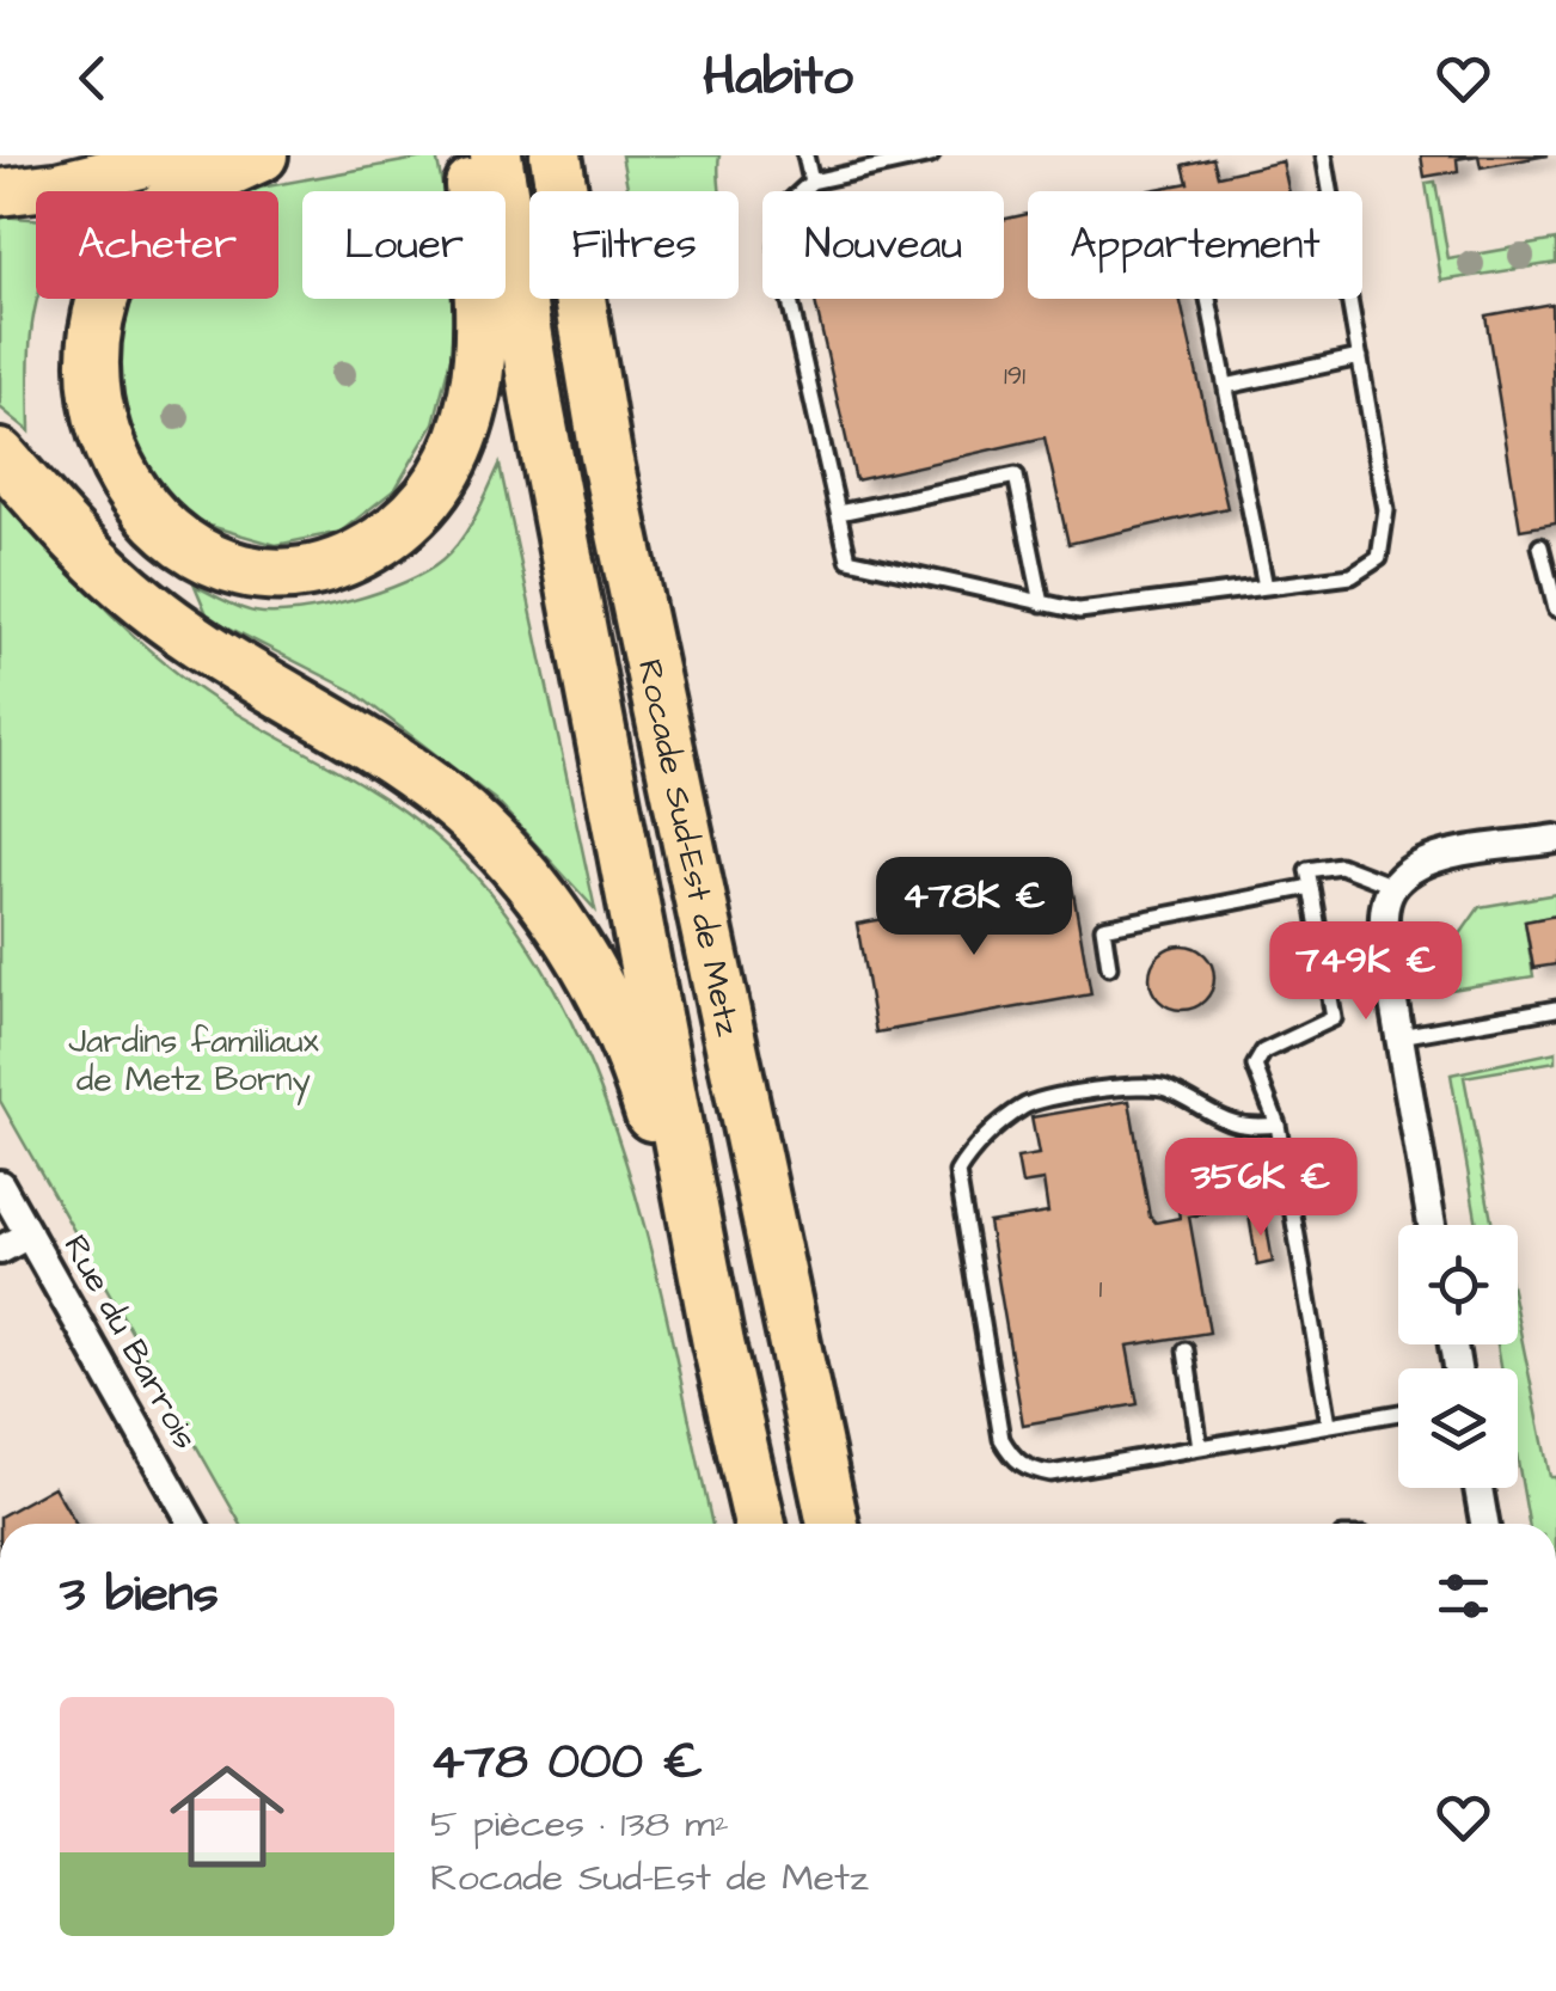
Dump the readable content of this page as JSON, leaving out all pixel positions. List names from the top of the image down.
{
  "streets": {
    "highway": ["Rocade Sud-Est de Metz"],
    "street": ["Rue du Barrois"]
  },
  "parks": ["Jardins familiaux de Metz Borny"],
  "house_numbers": ["191", "1"],
  "page": {
    "header": "Habito",
    "chip": [
      "Acheter",
      "Louer",
      "Filtres",
      "Nouveau",
      "Appartement"
    ],
    "price": ["478K €", "749K €", "356K €"],
    "heading": "3 biens",
    "list": [
      {
        "name": "478 000 €",
        "note": "5 pièces · 138 m² · Rocade Sud-Est de Metz"
      }
    ]
  }
}
